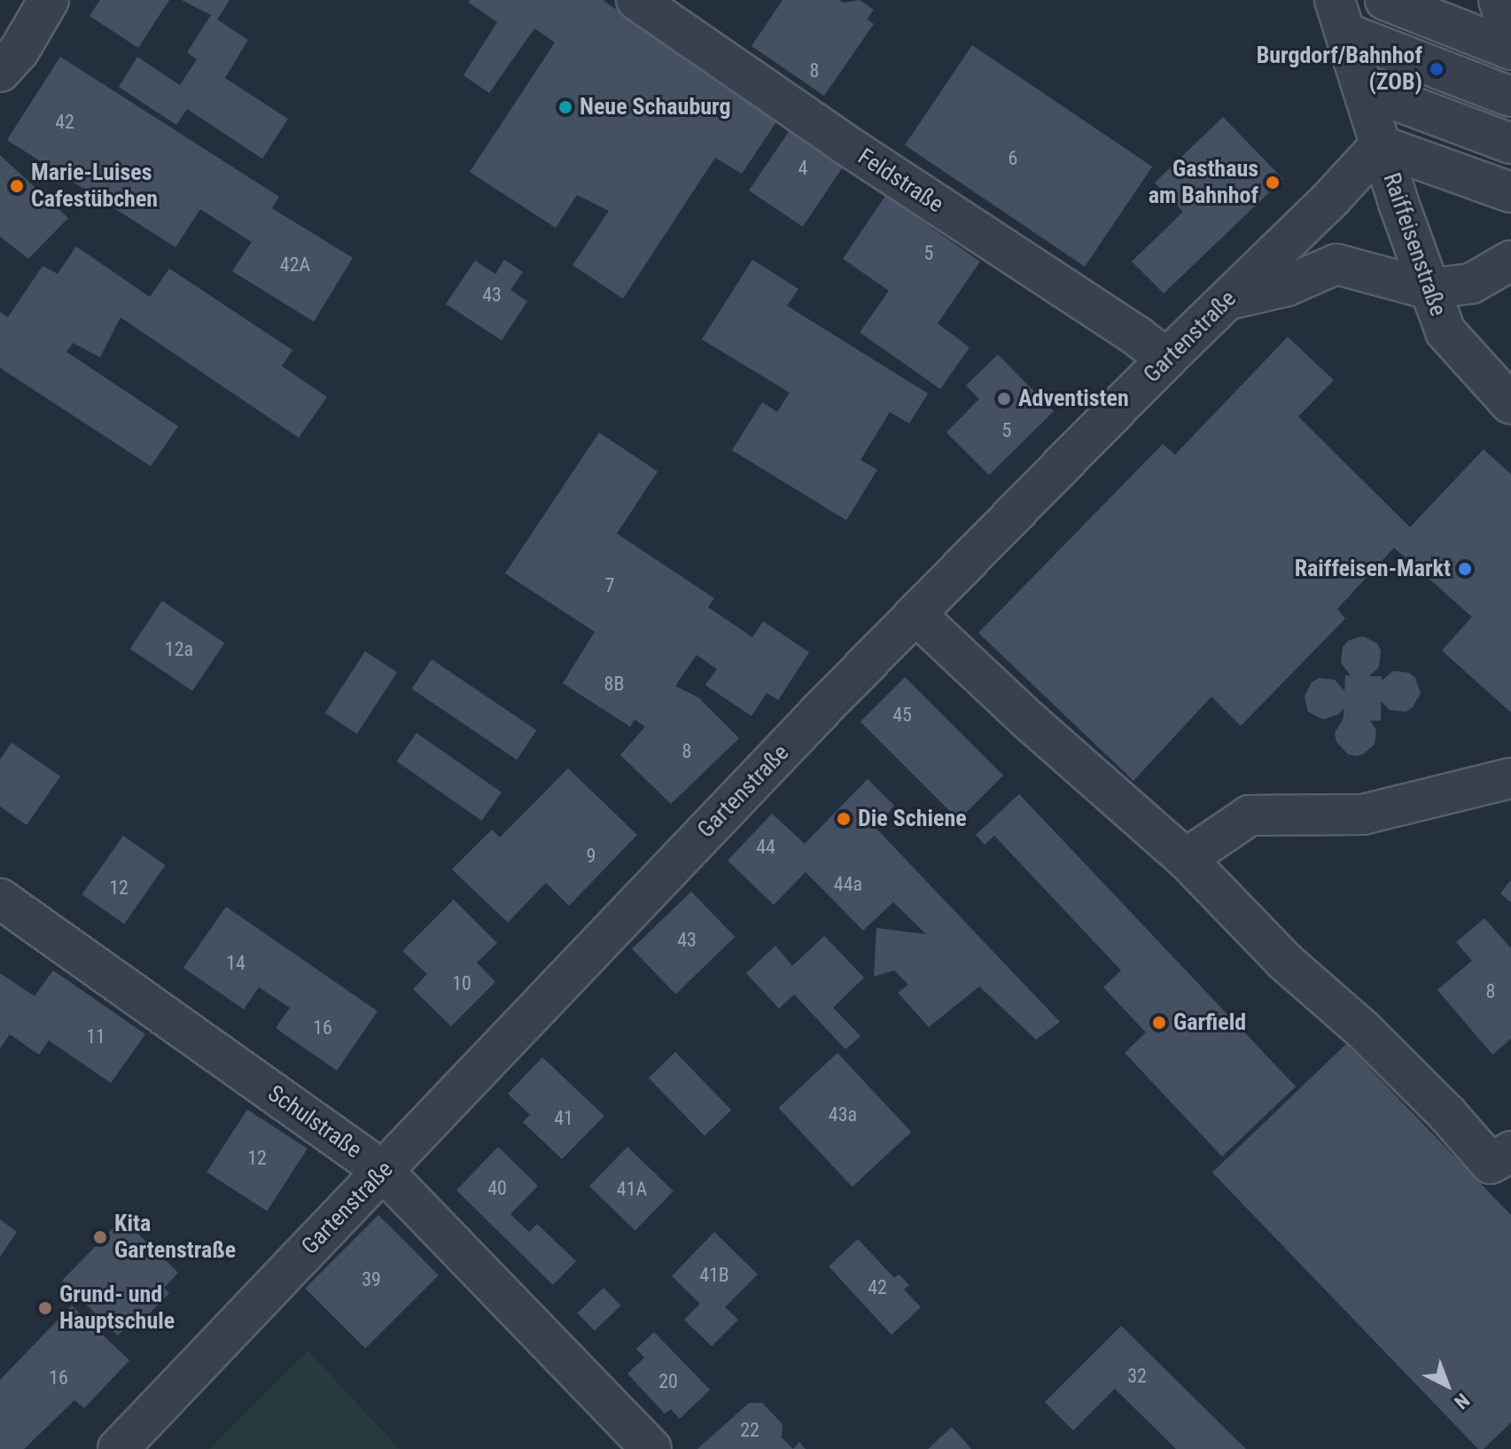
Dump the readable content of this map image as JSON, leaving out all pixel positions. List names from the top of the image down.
{
  "streets": {
    "street": [
      "Feldstraße",
      "Raiffeisenstraße",
      "Gartenstraße",
      "Schulstraße"
    ]
  },
  "crossings": [
    ["Feldstraße", "Gartenstraße"],
    ["Raiffeisenstraße", "Gartenstraße"],
    ["Gartenstraße", "Schulstraße"]
  ],
  "places": [
    "Burgdorf/Bahnhof (ZOB)",
    "Neue Schauburg",
    "Gasthaus am Bahnhof",
    "Marie-Luises Cafestübchen",
    "Adventisten",
    "Raiffeisen-Markt",
    "Die Schiene",
    "Garfield",
    "Kita Gartenstraße",
    "Grund- und Hauptschule"
  ],
  "house_numbers": [
    "8",
    "42",
    "6",
    "4",
    "5",
    "42A",
    "43",
    "5",
    "7",
    "12a",
    "8B",
    "45",
    "8",
    "44",
    "9",
    "44a",
    "12",
    "43",
    "14",
    "10",
    "8",
    "16",
    "11",
    "43a",
    "41",
    "12",
    "40",
    "41A",
    "41B",
    "39",
    "42",
    "32",
    "16",
    "20",
    "22"
  ],
  "north": "bottom right"
}
